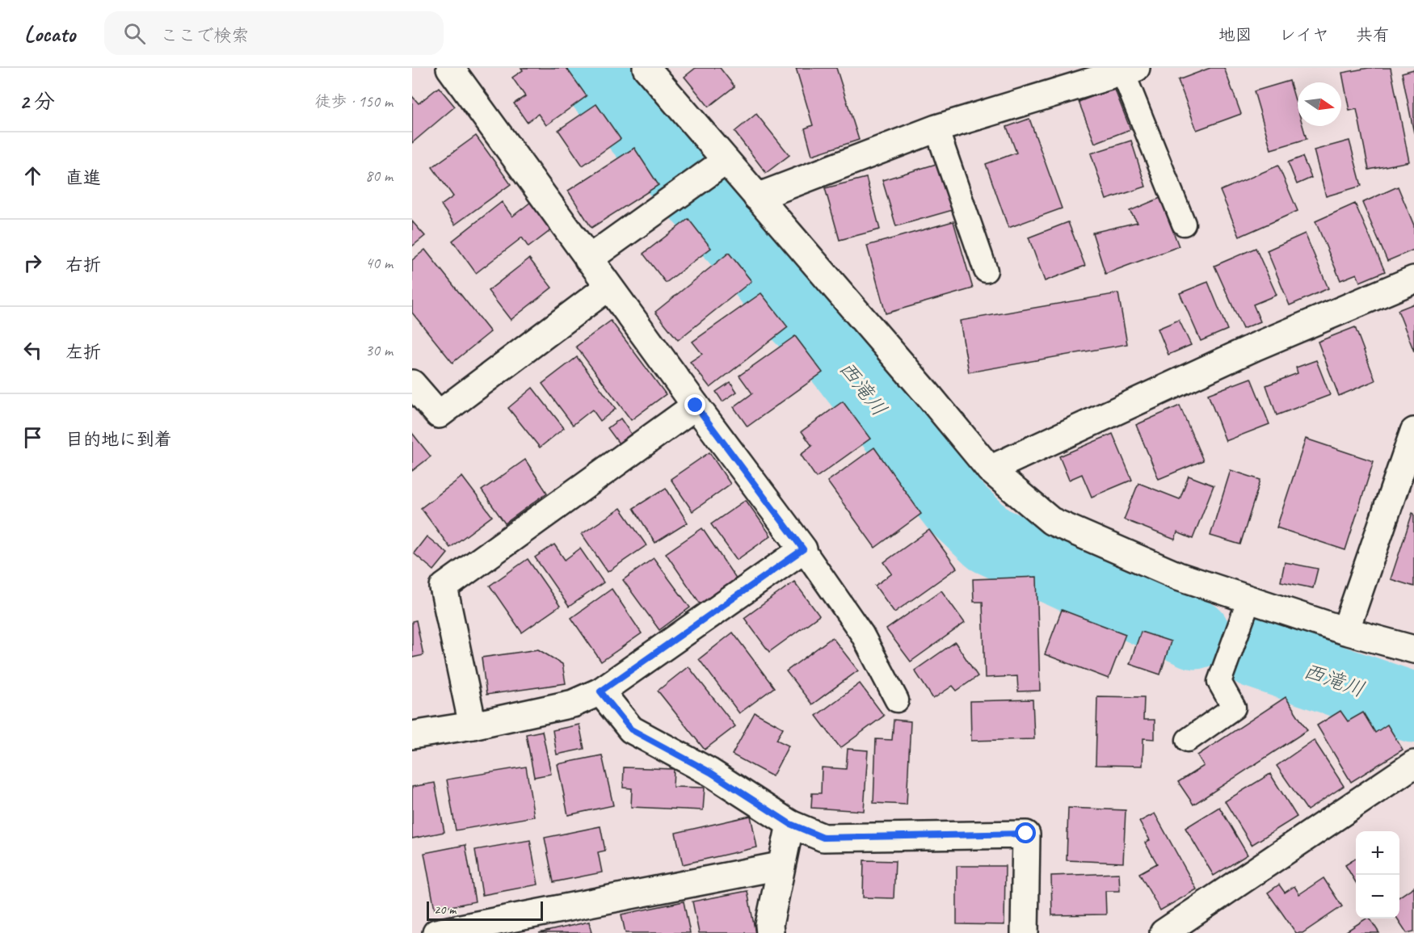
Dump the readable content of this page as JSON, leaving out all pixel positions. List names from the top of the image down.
{
  "water": ["西滝川"],
  "scale_bar": "20 m",
  "north": "right",
  "page": {
    "header": "Locato",
    "search": "ここで検索",
    "nav": ["地図", "レイヤ", "共有"],
    "heading": ["2 分", "徒歩 · 150 m"],
    "list": [
      ["直進", "80 m"],
      ["右折", "40 m"],
      ["左折", "30 m"],
      "目的地に到着"
    ],
    "map_buttons": ["+", "−"],
    "scale": "20 m"
  }
}
